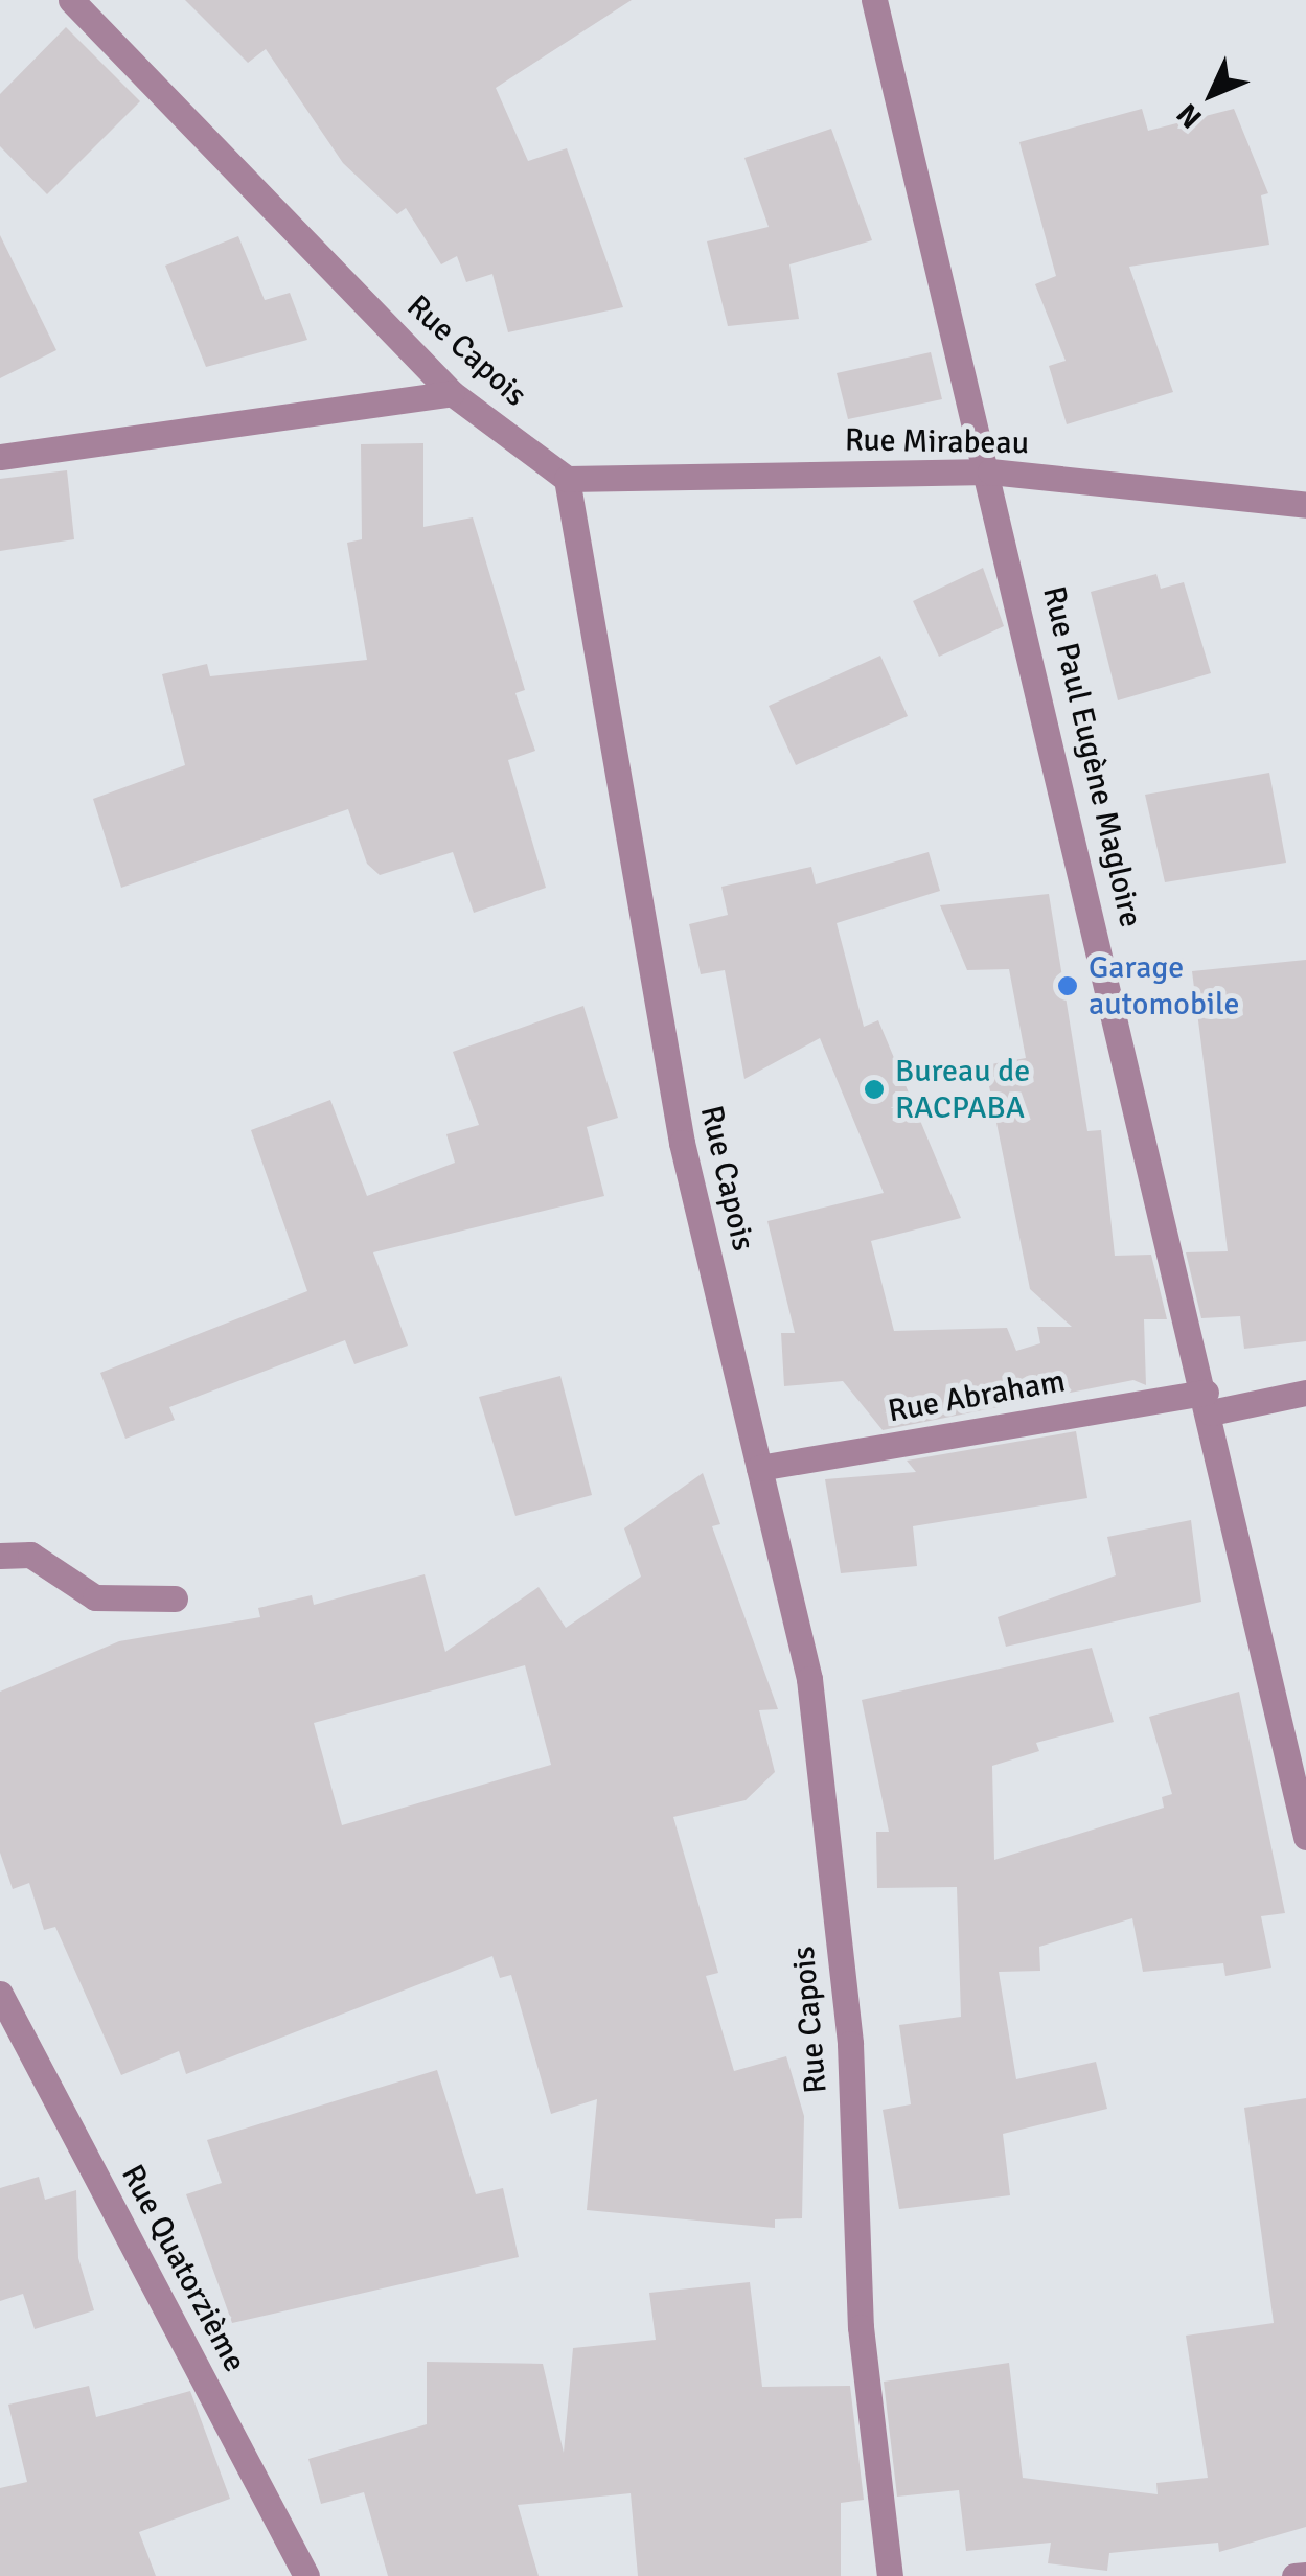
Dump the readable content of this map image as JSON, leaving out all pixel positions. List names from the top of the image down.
{
  "streets": {
    "street": [
      "Rue Capois",
      "Rue Mirabeau",
      "Rue Paul Eugène Magloire",
      "Rue Abraham",
      "Rue Quatorzième"
    ]
  },
  "crossings": [
    ["Rue Capois", "Rue Mirabeau"],
    ["Rue Capois", "Rue Abraham"],
    ["Rue Mirabeau", "Rue Paul Eugène Magloire"],
    ["Rue Paul Eugène Magloire", "Rue Abraham"]
  ],
  "places": ["Garage automobile", "Bureau de RACPABA"],
  "north": "bottom left"
}
